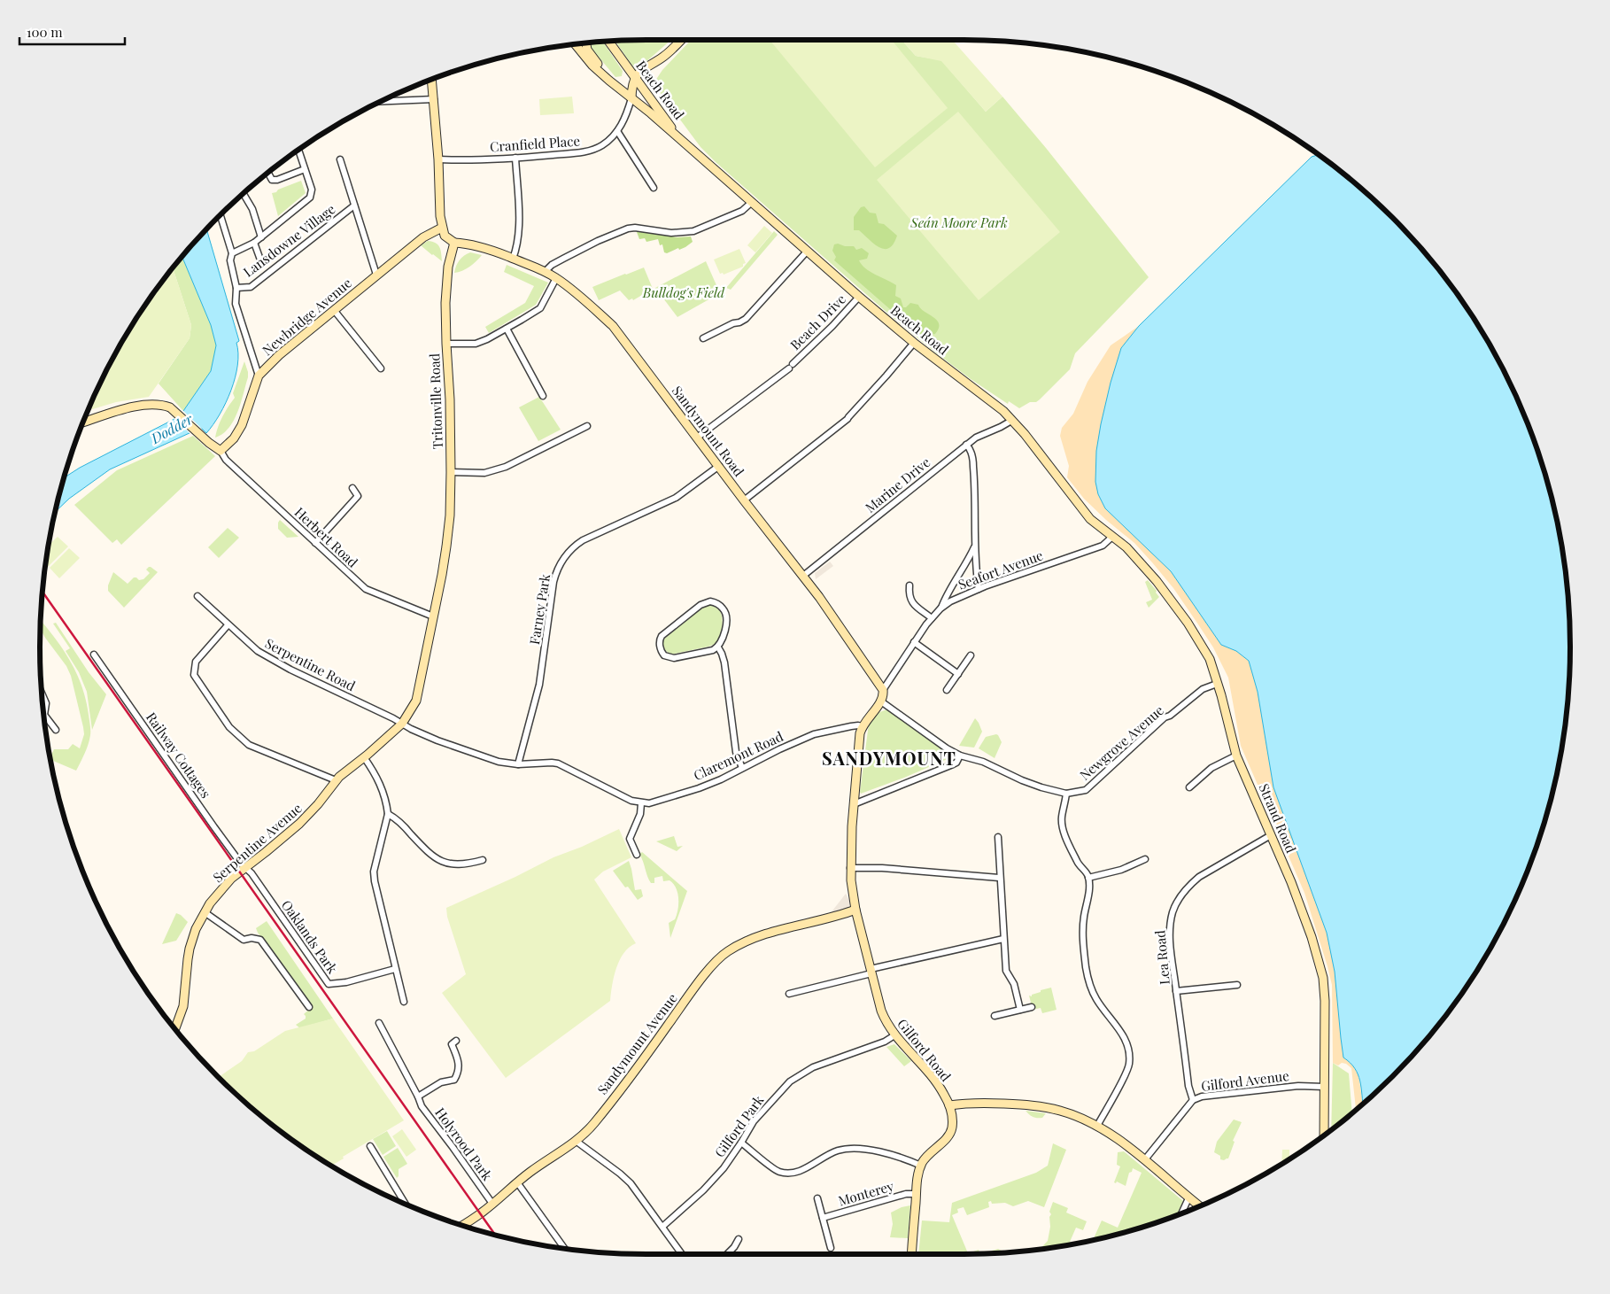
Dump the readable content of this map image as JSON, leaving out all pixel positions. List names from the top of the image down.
{
  "streets": {
    "street": [
      "Beach Road",
      "Cranfield Place",
      "Lansdowne Village",
      "Newbridge Avenue",
      "Beach Drive",
      "Tritonville Road",
      "Sandymount Road",
      "Marine Drive",
      "Herbert Road",
      "Seafort Avenue",
      "Farney Park",
      "Serpentine Road",
      "Newgrove Avenue",
      "Railway Cottages",
      "Claremont Road",
      "Strand Road",
      "Serpentine Avenue",
      "Oaklands Park",
      "Lea Road",
      "Sandymount Avenue",
      "Gilford Road",
      "Gilford Avenue",
      "Gilford Park",
      "Holyrood Park",
      "Monterey"
    ]
  },
  "crossings": [
    ["Beach Road", "Cranfield Place"],
    ["Beach Road", "Beach Drive"],
    ["Beach Road", "Marine Drive"],
    ["Beach Road", "Seafort Avenue"],
    ["Beach Road", "Strand Road"],
    ["Lansdowne Village", "Newbridge Avenue"],
    ["Newbridge Avenue", "Herbert Road"],
    ["Beach Drive", "Sandymount Road"],
    ["Tritonville Road", "Sandymount Road"],
    ["Tritonville Road", "Herbert Road"],
    ["Tritonville Road", "Serpentine Road"],
    ["Tritonville Road", "Claremont Road"],
    ["Tritonville Road", "Serpentine Avenue"],
    ["Sandymount Road", "Marine Drive"],
    ["Sandymount Road", "Seafort Avenue"],
    ["Sandymount Road", "Farney Park"],
    ["Seafort Avenue", "Strand Road"],
    ["Farney Park", "Claremont Road"],
    ["Serpentine Road", "Claremont Road"],
    ["Serpentine Road", "Serpentine Avenue"],
    ["Newgrove Avenue", "Strand Road"],
    ["Railway Cottages", "Serpentine Avenue"],
    ["Railway Cottages", "Oaklands Park"],
    ["Claremont Road", "Serpentine Avenue"],
    ["Claremont Road", "Gilford Road"],
    ["Strand Road", "Lea Road"],
    ["Strand Road", "Gilford Avenue"],
    ["Serpentine Avenue", "Oaklands Park"],
    ["Lea Road", "Gilford Avenue"],
    ["Sandymount Avenue", "Gilford Road"],
    ["Sandymount Avenue", "Holyrood Park"],
    ["Gilford Road", "Gilford Park"]
  ],
  "districts": ["SANDYMOUNT"],
  "water": ["Dodder"],
  "parks": ["Seán Moore Park", "Bulldog's Field"],
  "scale_bar": "100 m"
}
